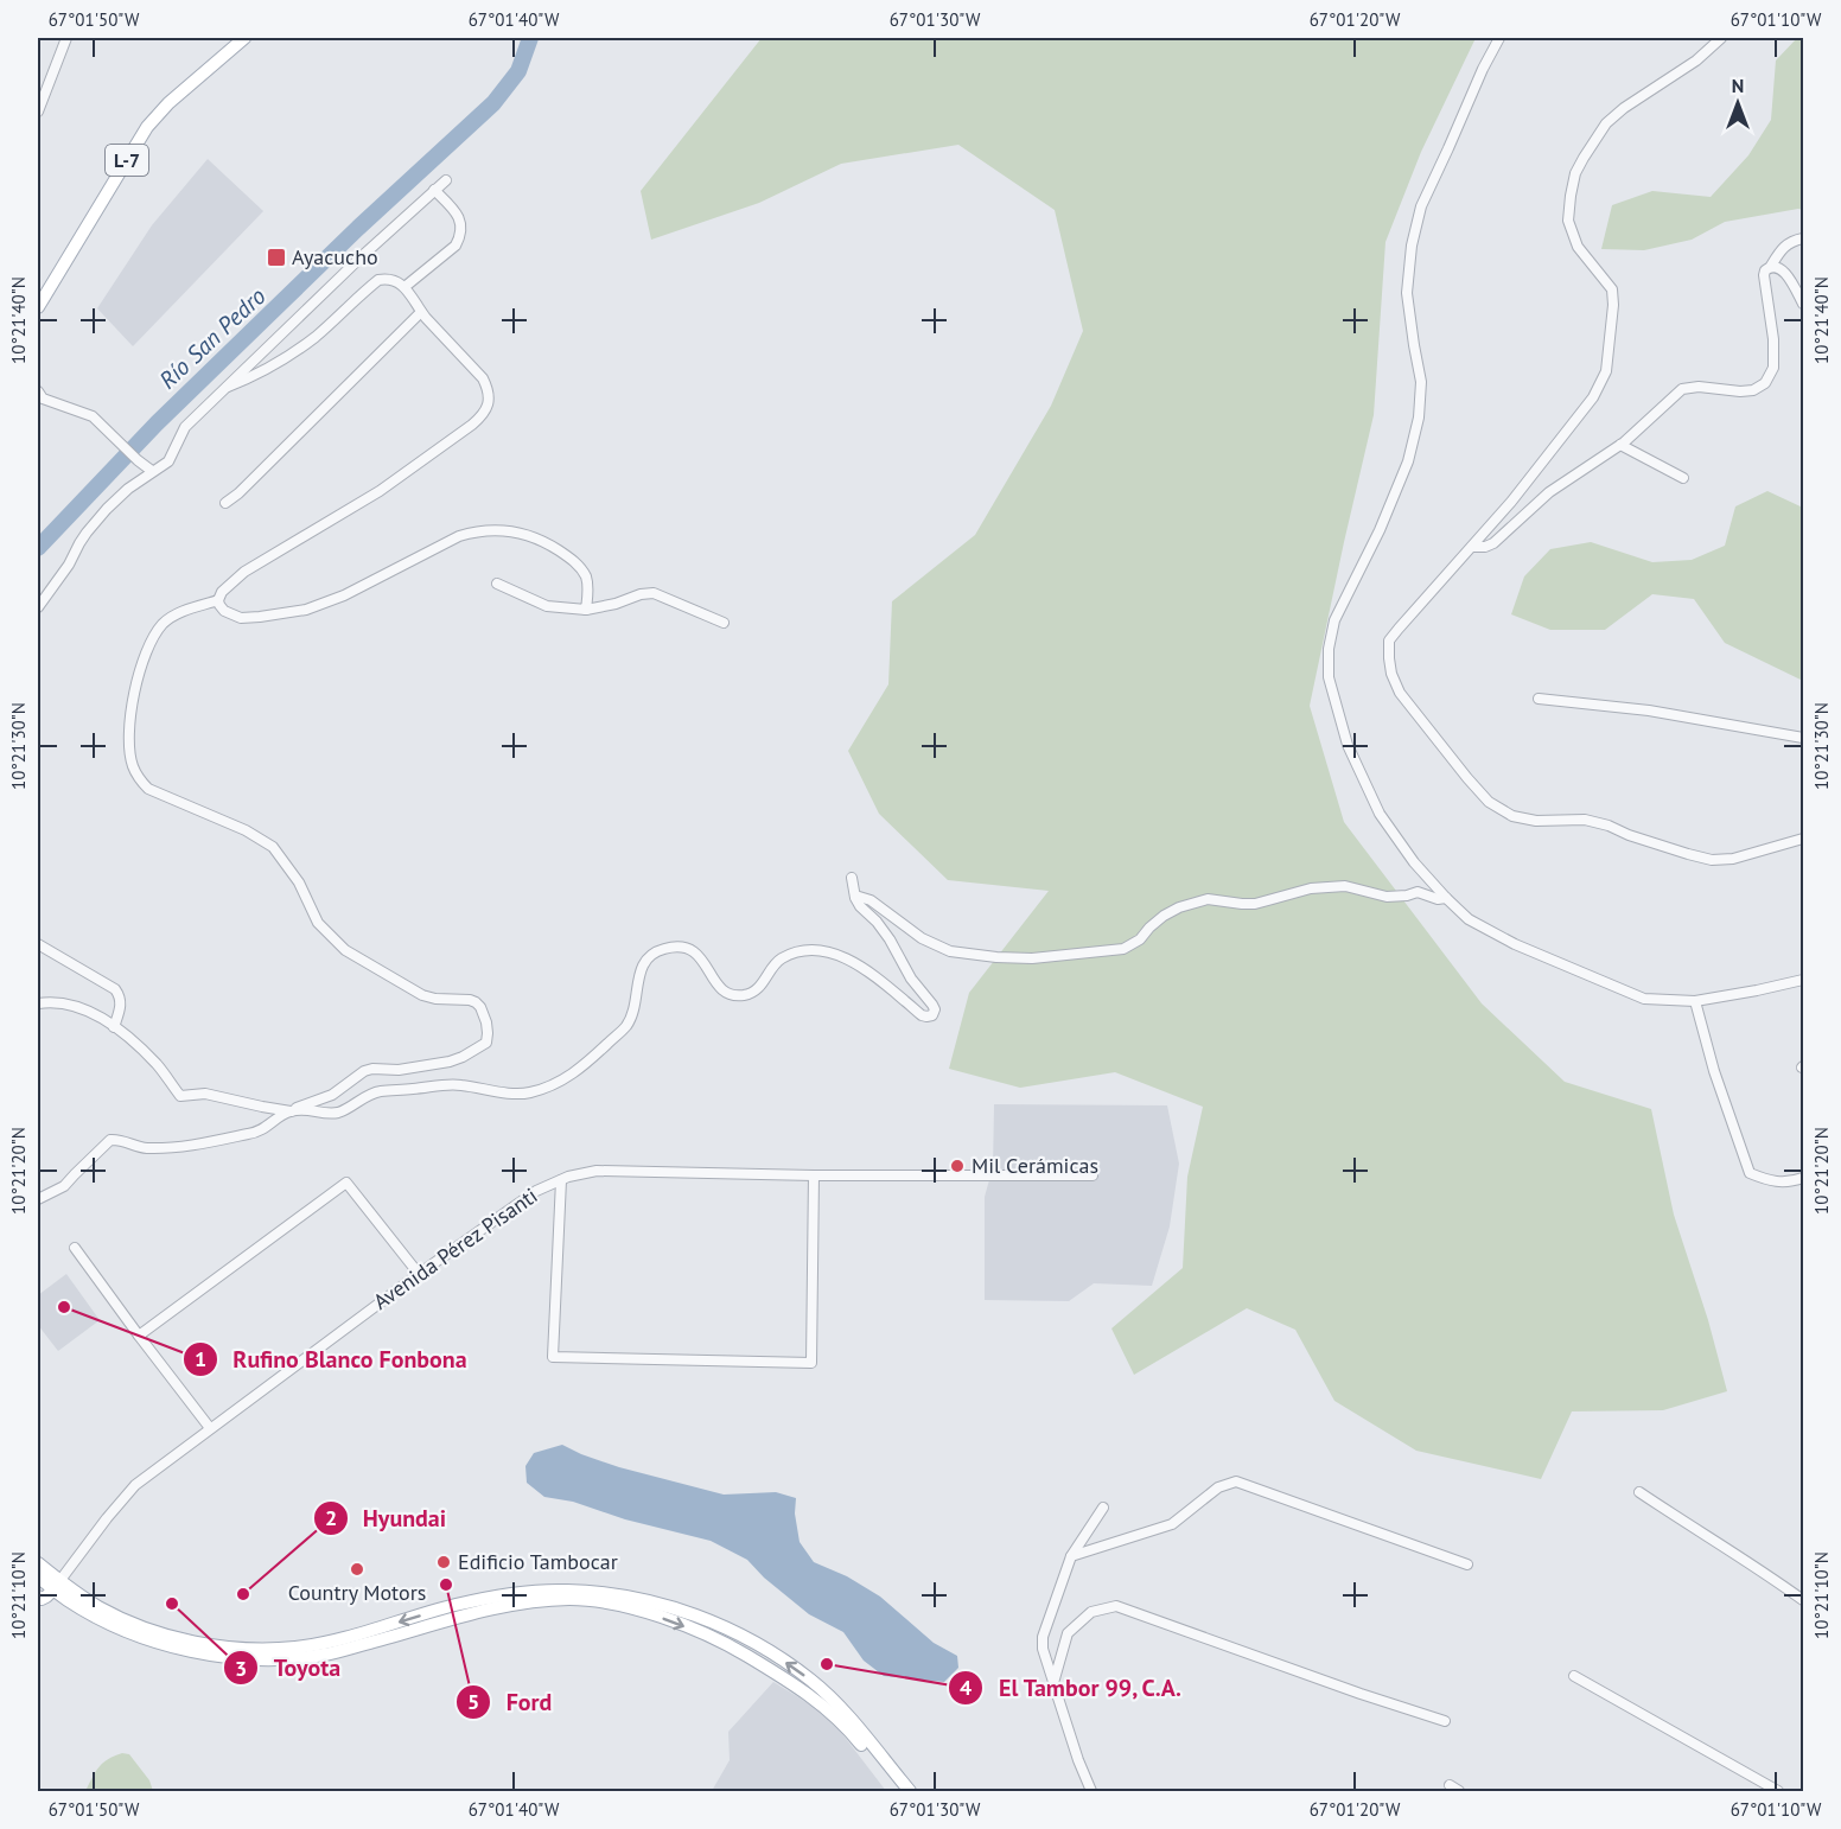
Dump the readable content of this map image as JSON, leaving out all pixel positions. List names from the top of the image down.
{
  "streets": {
    "main road": ["L-7"],
    "street": ["Avenida Pérez Pisanti"]
  },
  "water": ["Río San Pedro"],
  "places": {
    "transit": ["Ayacucho"],
    "other": [
      "Mil Cerámicas",
      "Rufino Blanco Fonbona",
      "Edificio Tambocar",
      "Country Motors",
      "Ford",
      "Hyundai",
      "Toyota",
      "El Tambor 99, C.A."
    ]
  },
  "north": "top",
  "coordinates": [
    "67°01'50\"W",
    "67°01'40\"W",
    "67°01'30\"W",
    "67°01'20\"W",
    "67°01'10\"W",
    "10°21'40\"N",
    "10°21'30\"N",
    "10°21'20\"N",
    "10°21'10\"N"
  ]
}
